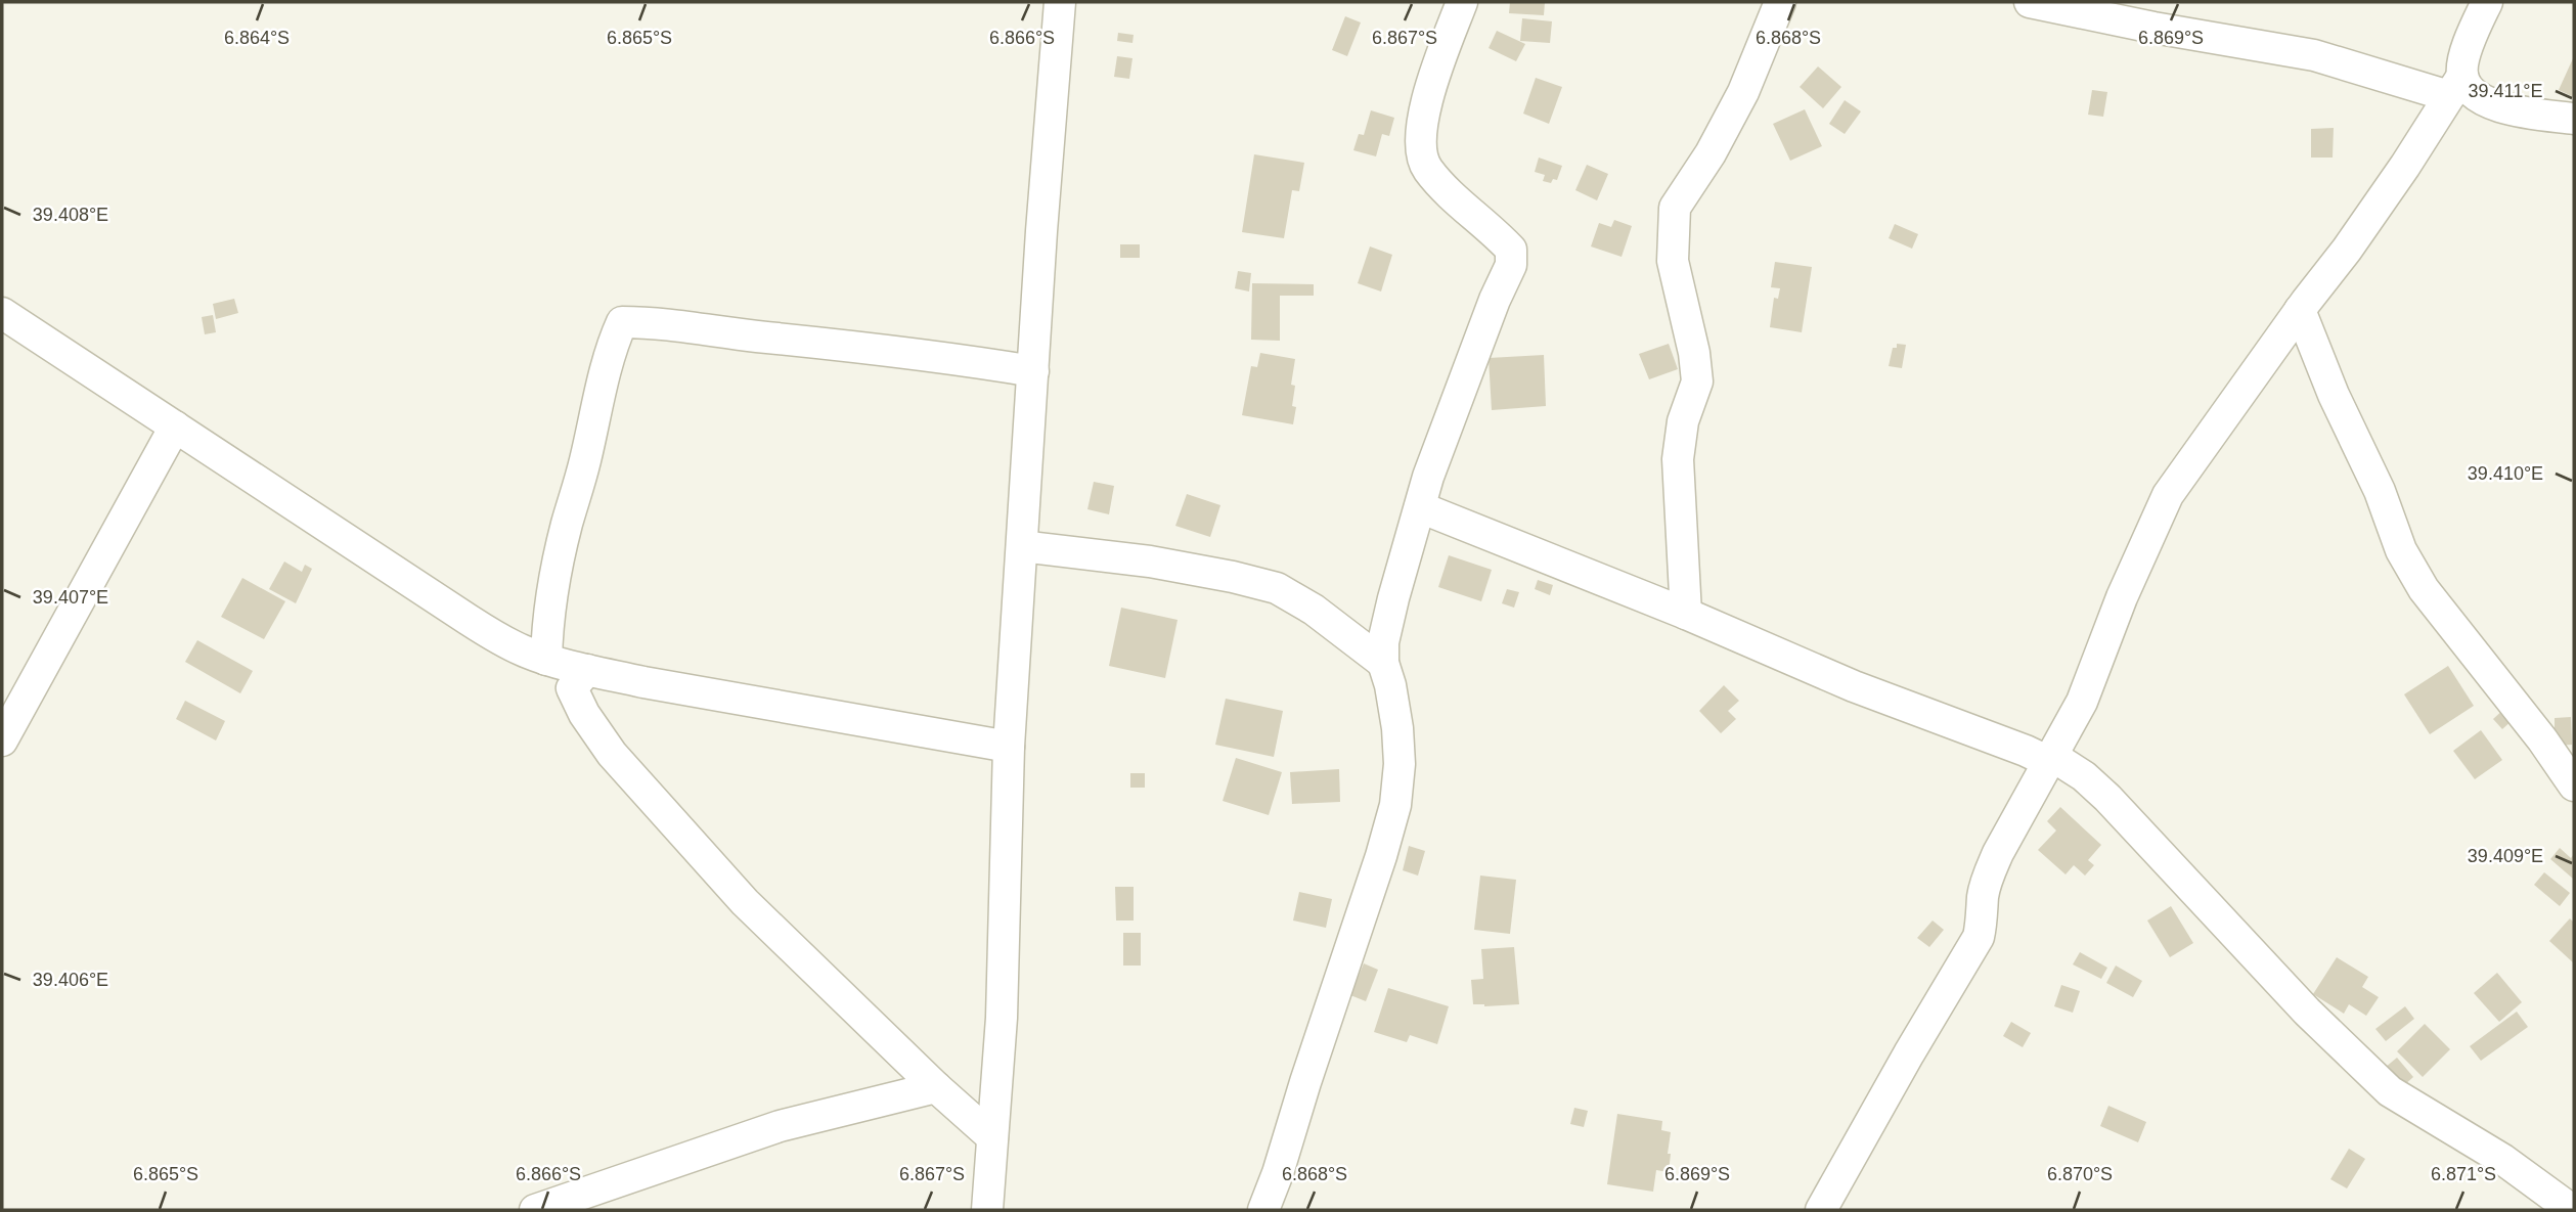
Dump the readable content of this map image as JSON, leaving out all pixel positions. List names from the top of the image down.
{
  "coordinates": [
    "6.864°S",
    "6.865°S",
    "6.866°S",
    "6.867°S",
    "6.868°S",
    "6.869°S",
    "39.411°E",
    "39.408°E",
    "39.410°E",
    "39.407°E",
    "39.409°E",
    "39.406°E",
    "6.870°S",
    "6.871°S"
  ]
}
